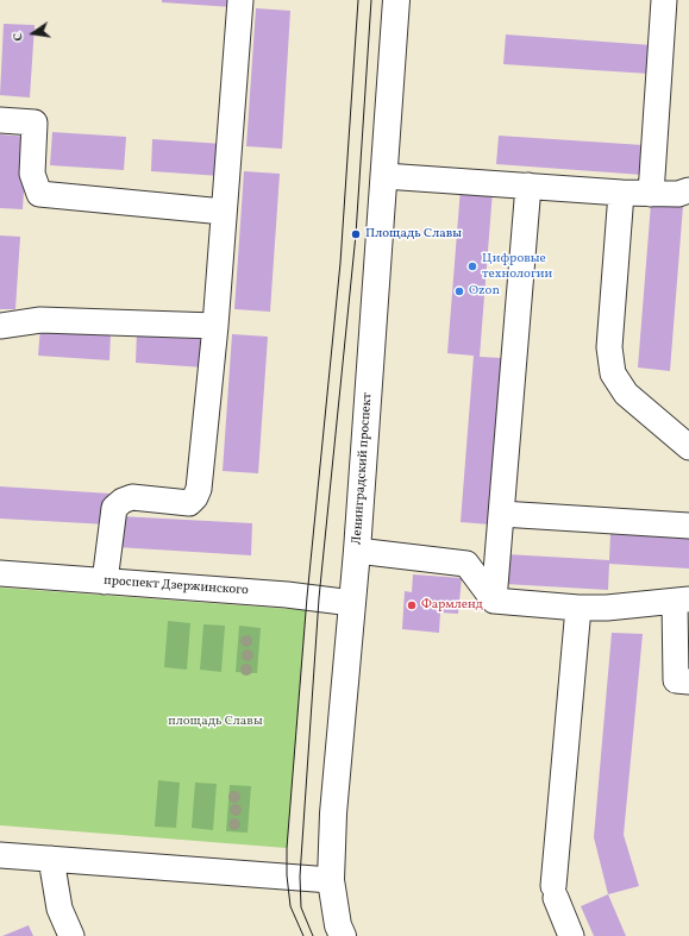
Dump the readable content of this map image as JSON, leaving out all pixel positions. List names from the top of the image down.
{
  "streets": {
    "main road": ["Ленинградский проспект"],
    "street": ["проспект Дзержинского"]
  },
  "crossings": [
    ["Ленинградский проспект", "проспект Дзержинского"]
  ],
  "parks": ["площадь Славы"],
  "places": [
    "Площадь Славы",
    "Цифровые технологии",
    "Ozon",
    "Фармленд"
  ],
  "north": "left"
}
